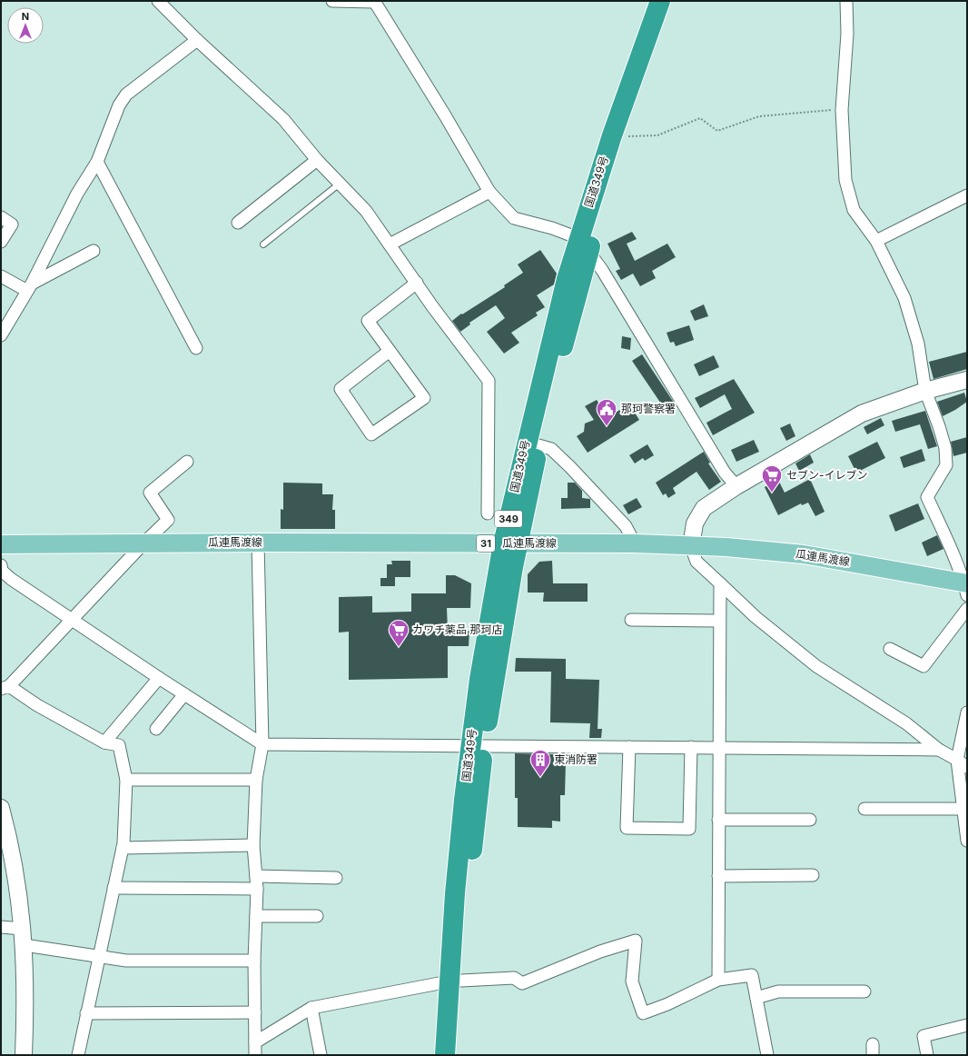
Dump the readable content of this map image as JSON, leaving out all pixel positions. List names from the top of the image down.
{
  "streets": {
    "highway": ["国道349号", "349"],
    "main road": ["瓜連馬渡線", "31"]
  },
  "crossings": [
    ["国道349号", "瓜連馬渡線"]
  ],
  "places": {
    "public building": ["那珂警察署"],
    "supermarket": ["セブン-イレブン", "カワチ薬品 那珂店"],
    "building": ["東消防署"]
  },
  "north": "top"
}
